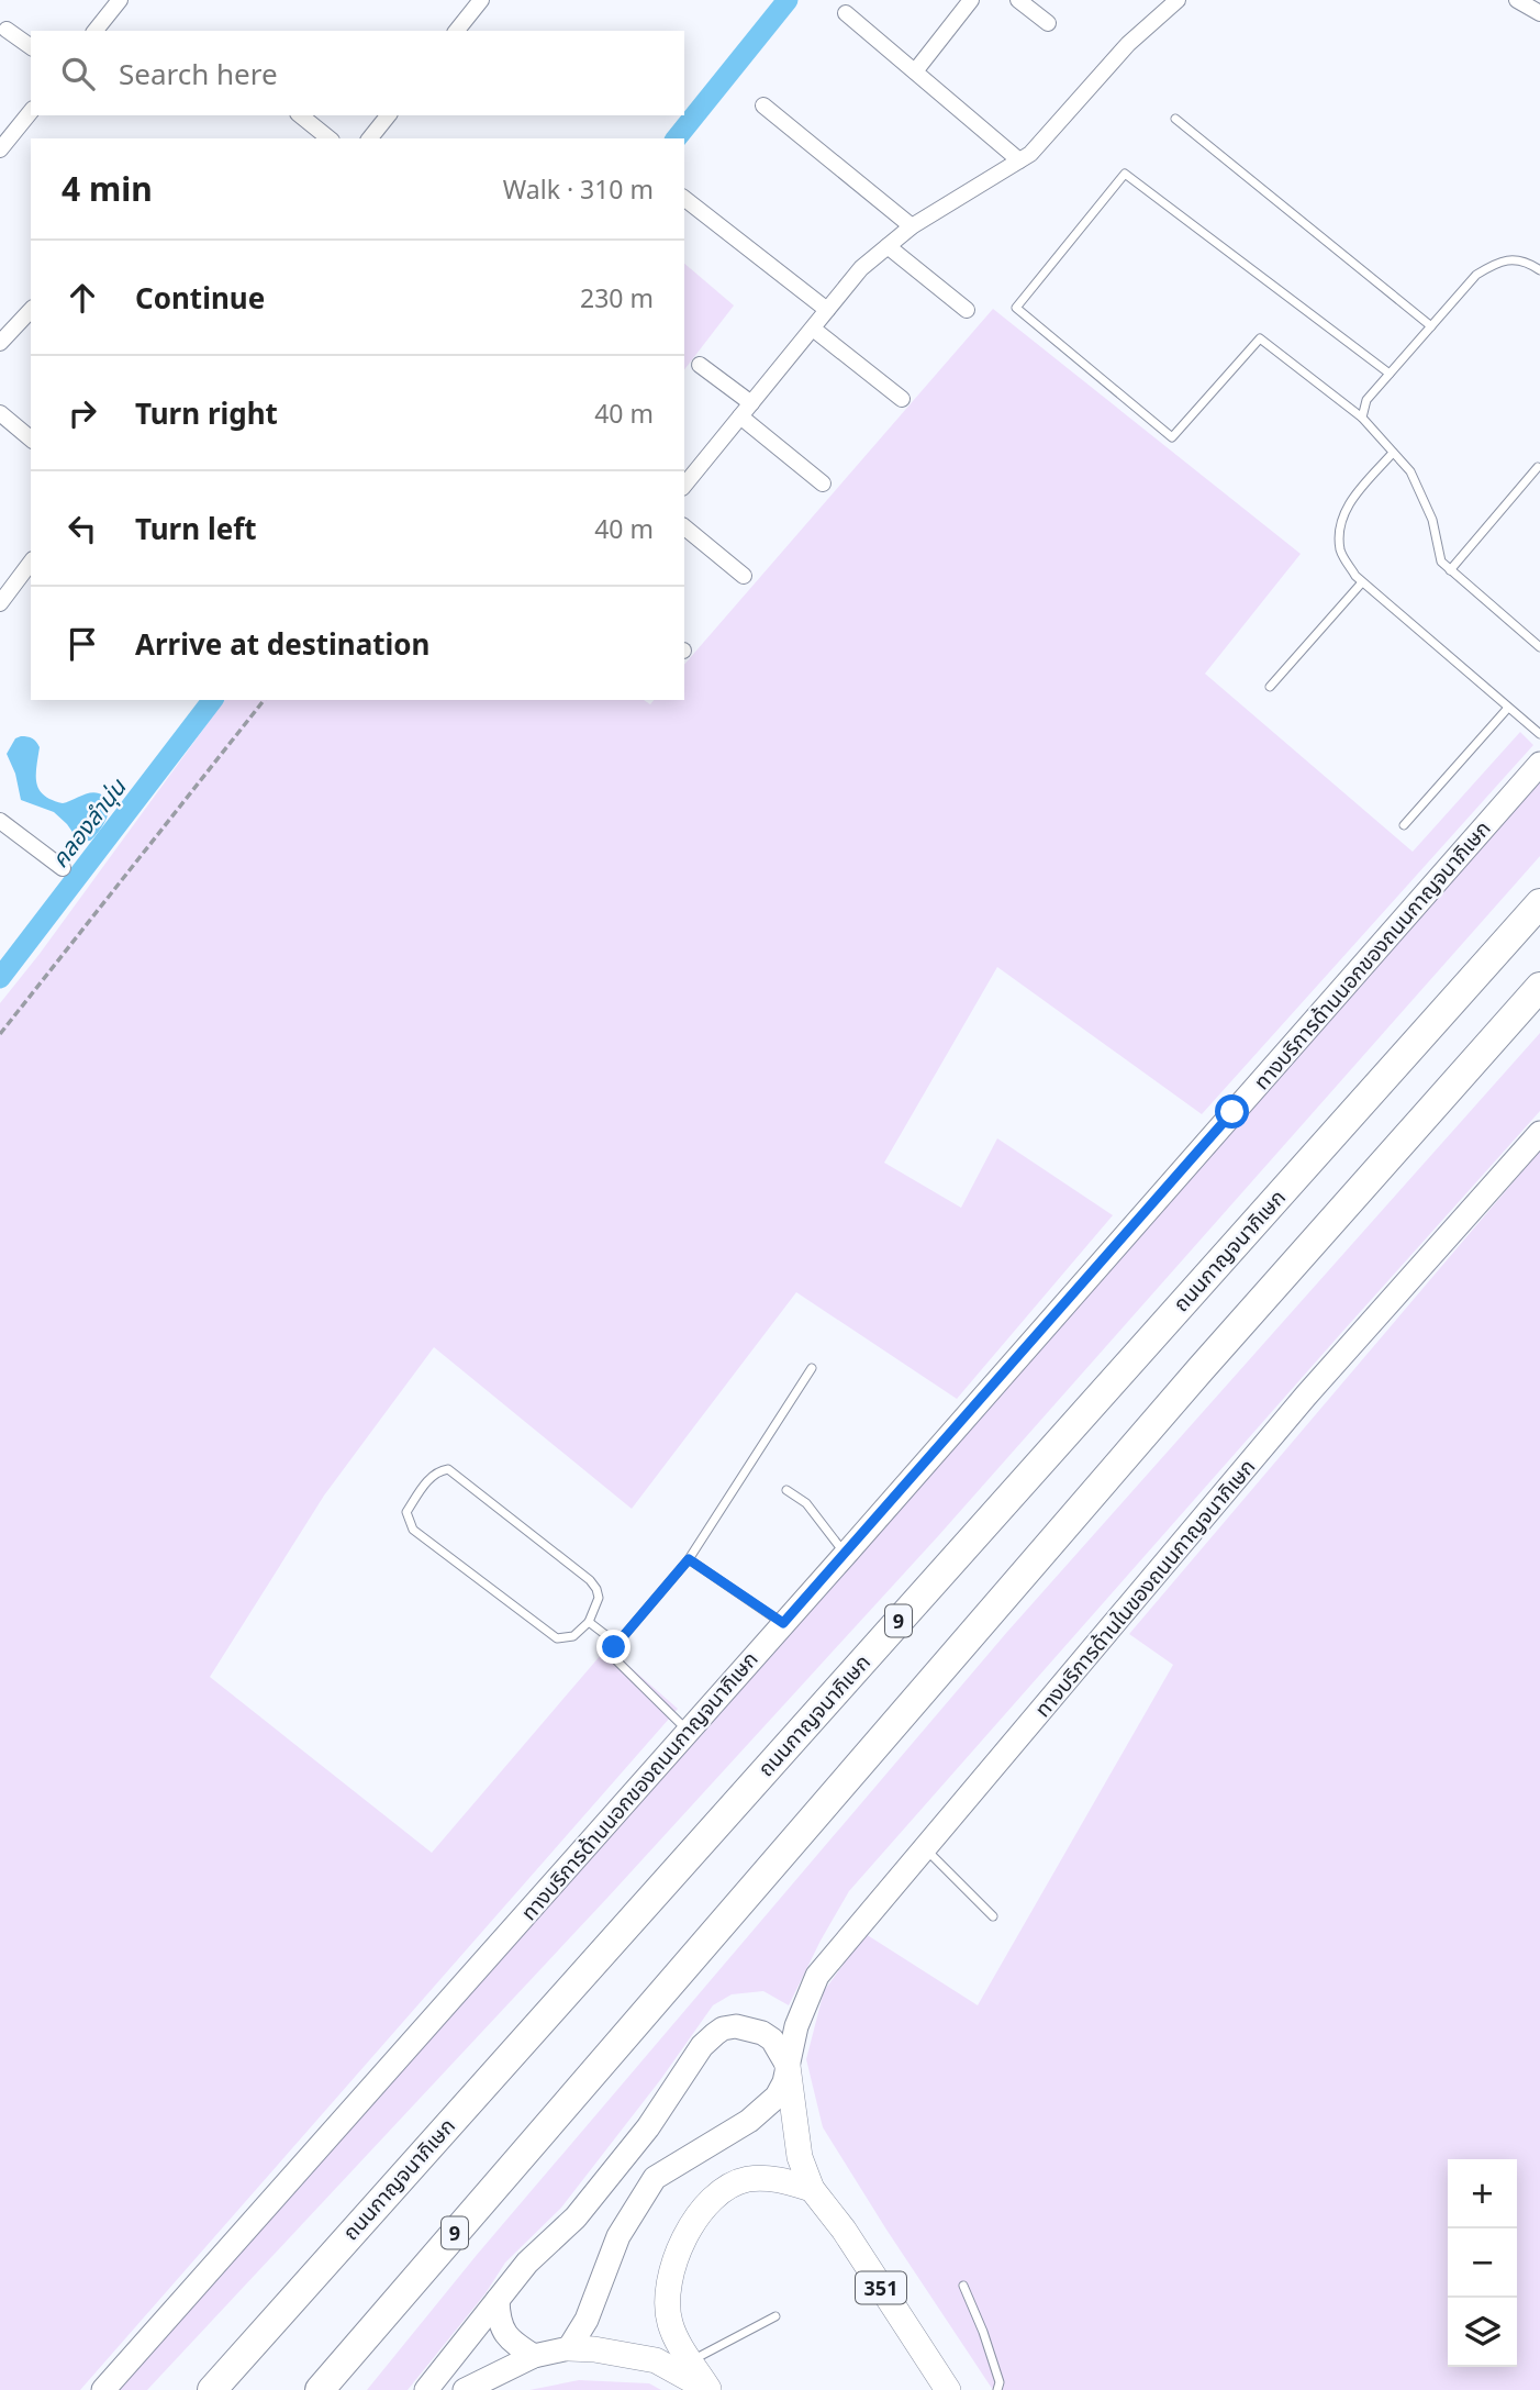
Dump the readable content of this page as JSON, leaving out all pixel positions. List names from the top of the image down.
{
  "streets": {
    "highway": ["ถนนกาญจนาภิเษก", "9"],
    "main road": ["ทางบริการด้านนอกของถนนกาญจนาภิเษก", "ทางบริการด้านในของถนนกาญจนาภิเษก", "351"]
  },
  "crossings": [
    ["ทางบริการด้านในของถนนกาญจนาภิเษก", "351"]
  ],
  "water": ["คลองลำนุ่น"],
  "page": {
    "search": "Search here",
    "heading": ["4 min", "Walk · 310 m"],
    "list": [
      ["Continue", "230 m"],
      ["Turn right", "40 m"],
      ["Turn left", "40 m"],
      "Arrive at destination"
    ],
    "map_buttons": ["+", "−"]
  }
}
